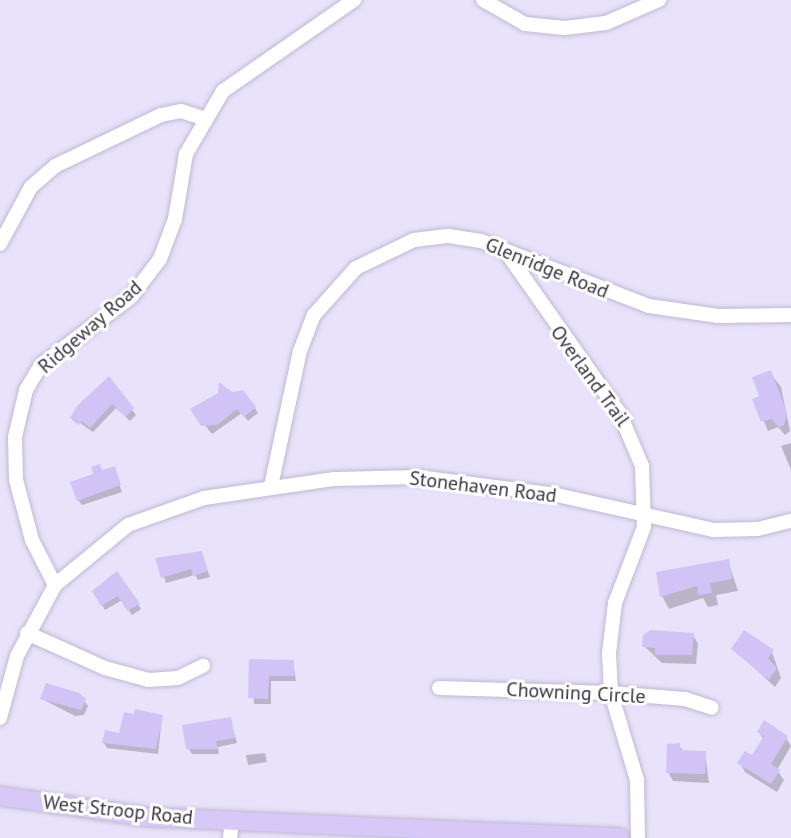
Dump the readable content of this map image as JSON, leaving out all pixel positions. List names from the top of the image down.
{
  "streets": {
    "main road": ["West Stroop Road"],
    "street": [
      "Glenridge Road",
      "Ridgeway Road",
      "Overland Trail",
      "Stonehaven Road",
      "Chowning Circle"
    ]
  },
  "crossings": [
    ["Glenridge Road", "Overland Trail"],
    ["Glenridge Road", "Stonehaven Road"],
    ["Ridgeway Road", "Stonehaven Road"],
    ["Overland Trail", "Stonehaven Road"],
    ["Overland Trail", "Chowning Circle"]
  ]
}
